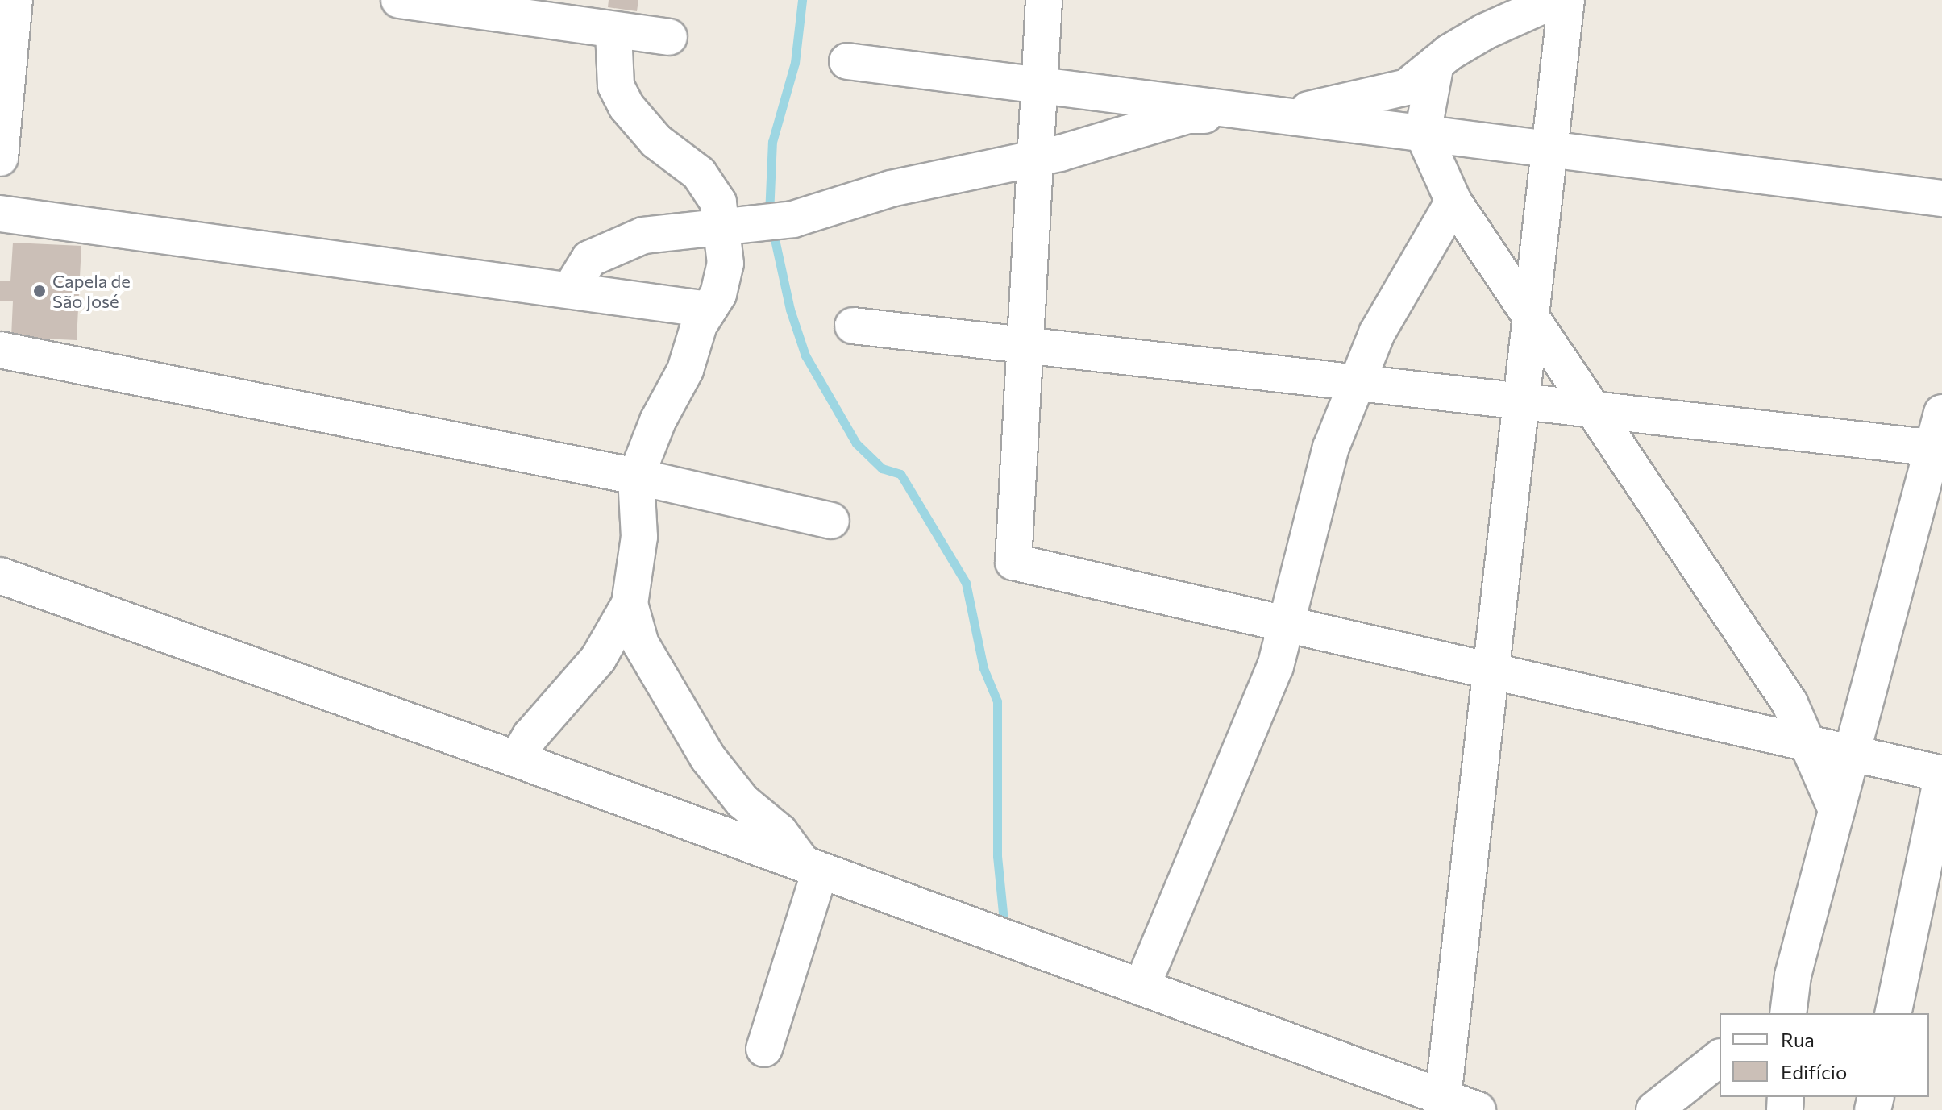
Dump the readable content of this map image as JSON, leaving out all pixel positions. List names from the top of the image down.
{
  "places": ["Capela de São José"],
  "legend": ["Rua", "Edifício"]
}
